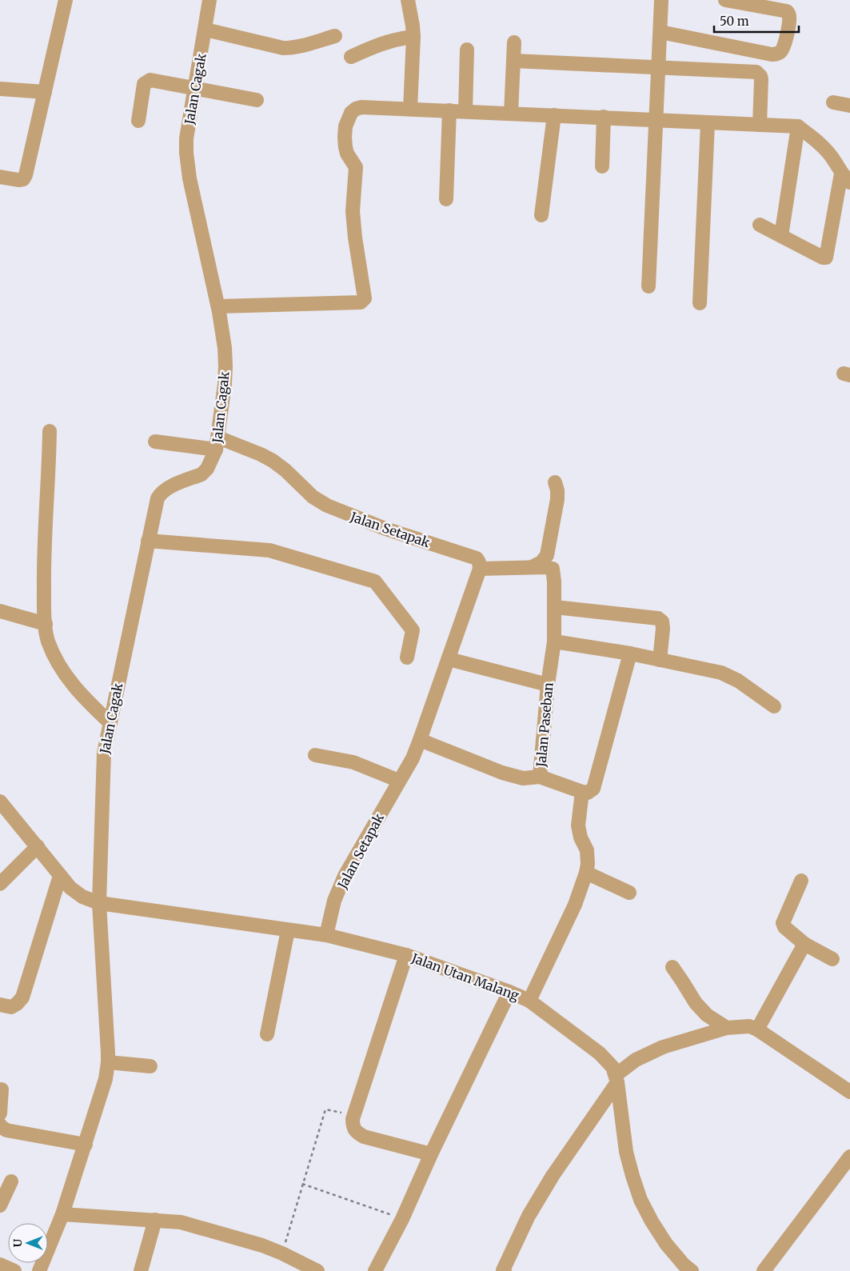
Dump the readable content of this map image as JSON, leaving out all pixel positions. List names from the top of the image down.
{
  "streets": {
    "street": [
      "Jalan Cagak",
      "Jalan Setapak",
      "Jalan Paseban",
      "Jalan Utan Malang"
    ]
  },
  "crossings": [
    ["Jalan Cagak", "Jalan Setapak"],
    ["Jalan Cagak", "Jalan Utan Malang"],
    ["Jalan Setapak", "Jalan Paseban"],
    ["Jalan Setapak", "Jalan Utan Malang"]
  ],
  "scale_bar": "50 m",
  "north": "left"
}
